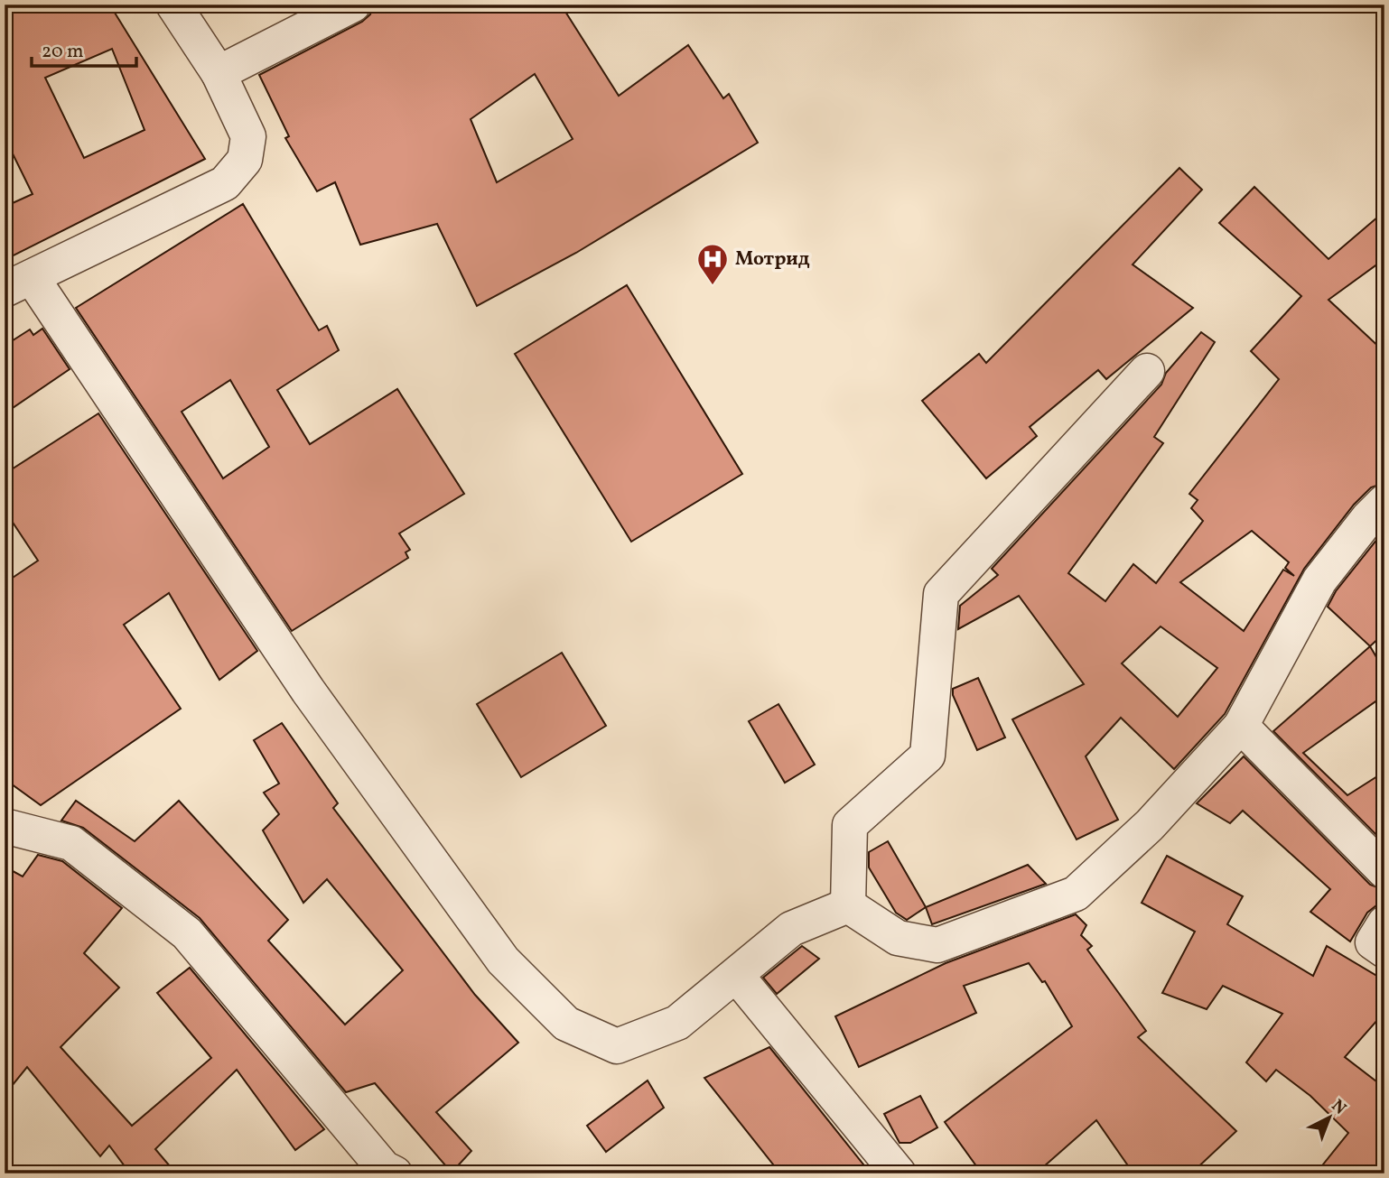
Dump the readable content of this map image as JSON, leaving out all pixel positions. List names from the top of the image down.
{
  "places": {
    "hospital": ["Мотрид"]
  },
  "scale_bar": "20 m",
  "north": "top right"
}
